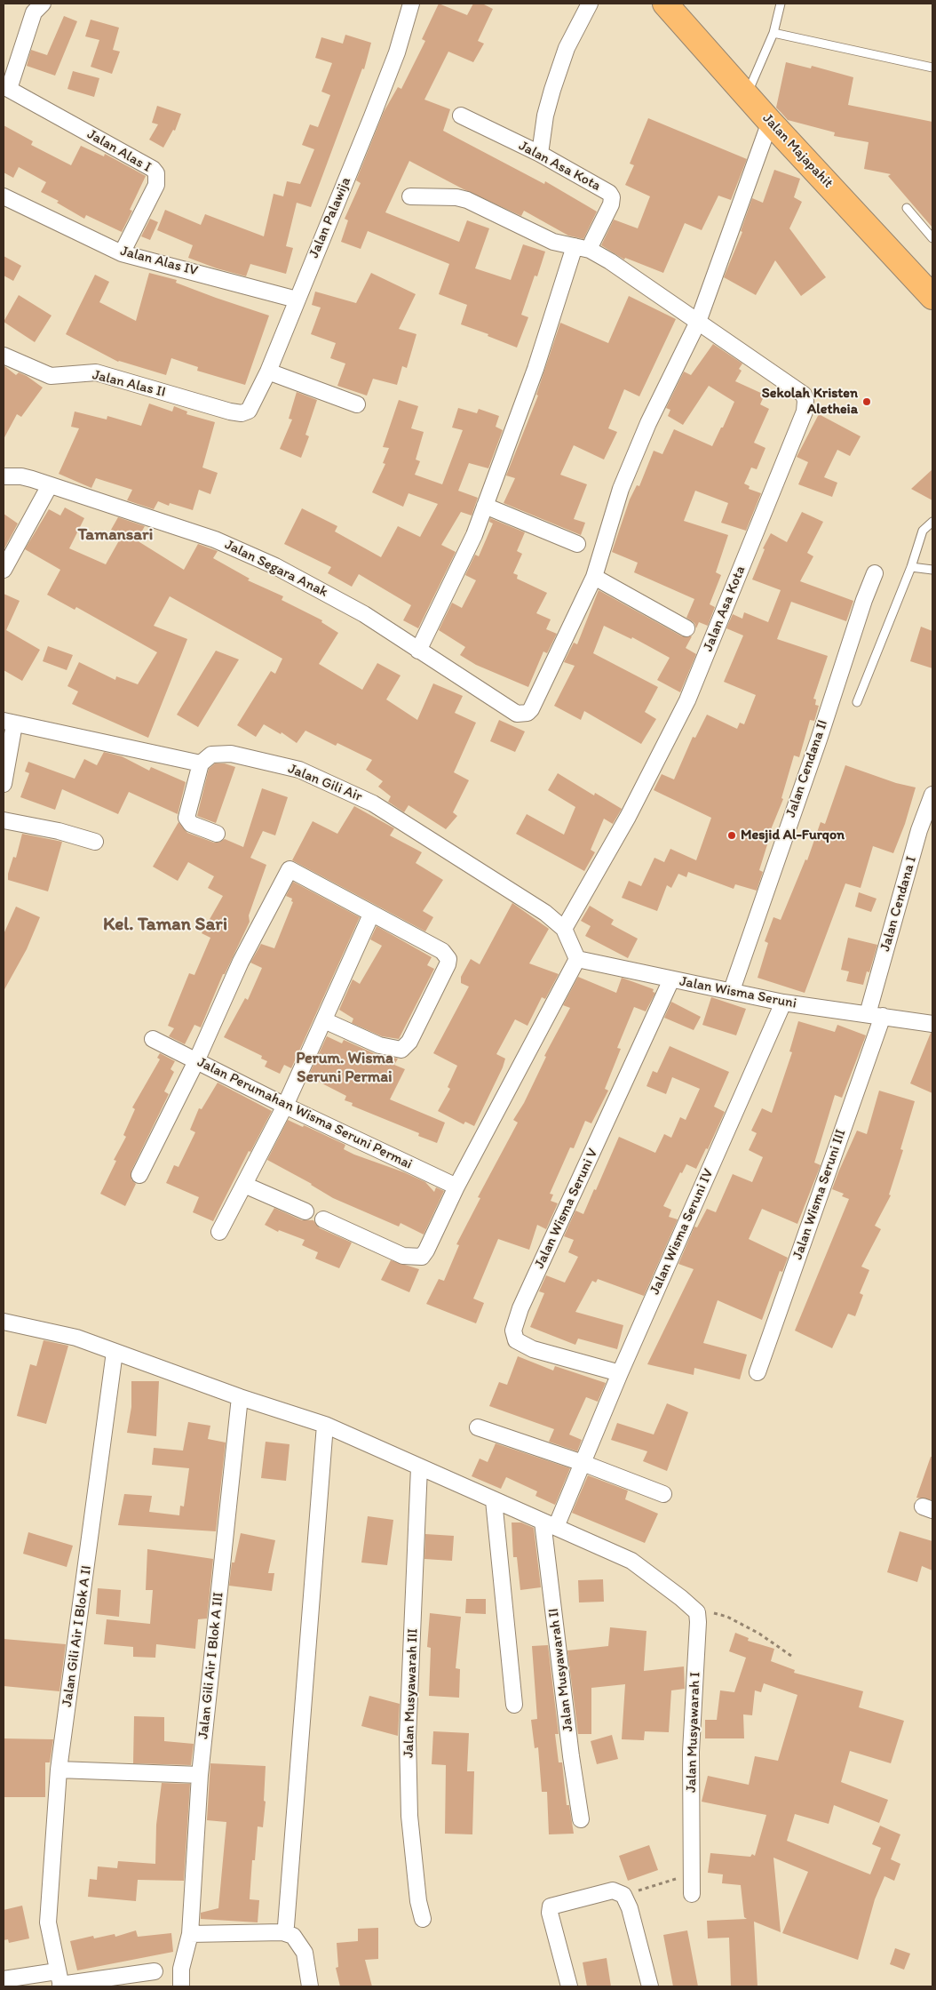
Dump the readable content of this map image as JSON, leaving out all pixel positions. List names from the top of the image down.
{
  "streets": {
    "main road": ["Jalan Majapahit"],
    "street": [
      "Jalan Alas I",
      "Jalan Asa Kota",
      "Jalan Palawija",
      "Jalan Alas IV",
      "Jalan Alas II",
      "Jalan Segara Anak",
      "Jalan Cendana II",
      "Jalan Gili Air",
      "Jalan Cendana I",
      "Jalan Wisma Seruni",
      "Jalan Perumahan Wisma Seruni Permai",
      "Jalan Wisma Seruni III",
      "Jalan Wisma Seruni V",
      "Jalan Wisma Seruni IV",
      "Jalan Gili Air I Blok A II",
      "Jalan Gili Air I Blok A III",
      "Jalan Musyawarah II",
      "Jalan Musyawarah III",
      "Jalan Musyawarah I"
    ]
  },
  "crossings": [
    ["Jalan Alas I", "Jalan Alas IV"],
    ["Jalan Asa Kota", "Jalan Gili Air"],
    ["Jalan Palawija", "Jalan Alas IV"],
    ["Jalan Palawija", "Jalan Alas II"],
    ["Jalan Cendana II", "Jalan Wisma Seruni"],
    ["Jalan Cendana I", "Jalan Wisma Seruni"],
    ["Jalan Cendana I", "Jalan Wisma Seruni III"],
    ["Jalan Wisma Seruni", "Jalan Wisma Seruni III"],
    ["Jalan Wisma Seruni", "Jalan Wisma Seruni V"],
    ["Jalan Wisma Seruni", "Jalan Wisma Seruni IV"],
    ["Jalan Wisma Seruni V", "Jalan Wisma Seruni IV"],
    ["Jalan Wisma Seruni IV", "Jalan Musyawarah II"]
  ],
  "districts": ["Tamansari", "Kel. Taman Sari", "Perum. Wisma Seruni Permai"],
  "places": ["Sekolah Kristen Aletheia", "Mesjid Al-Furqon"]
}
